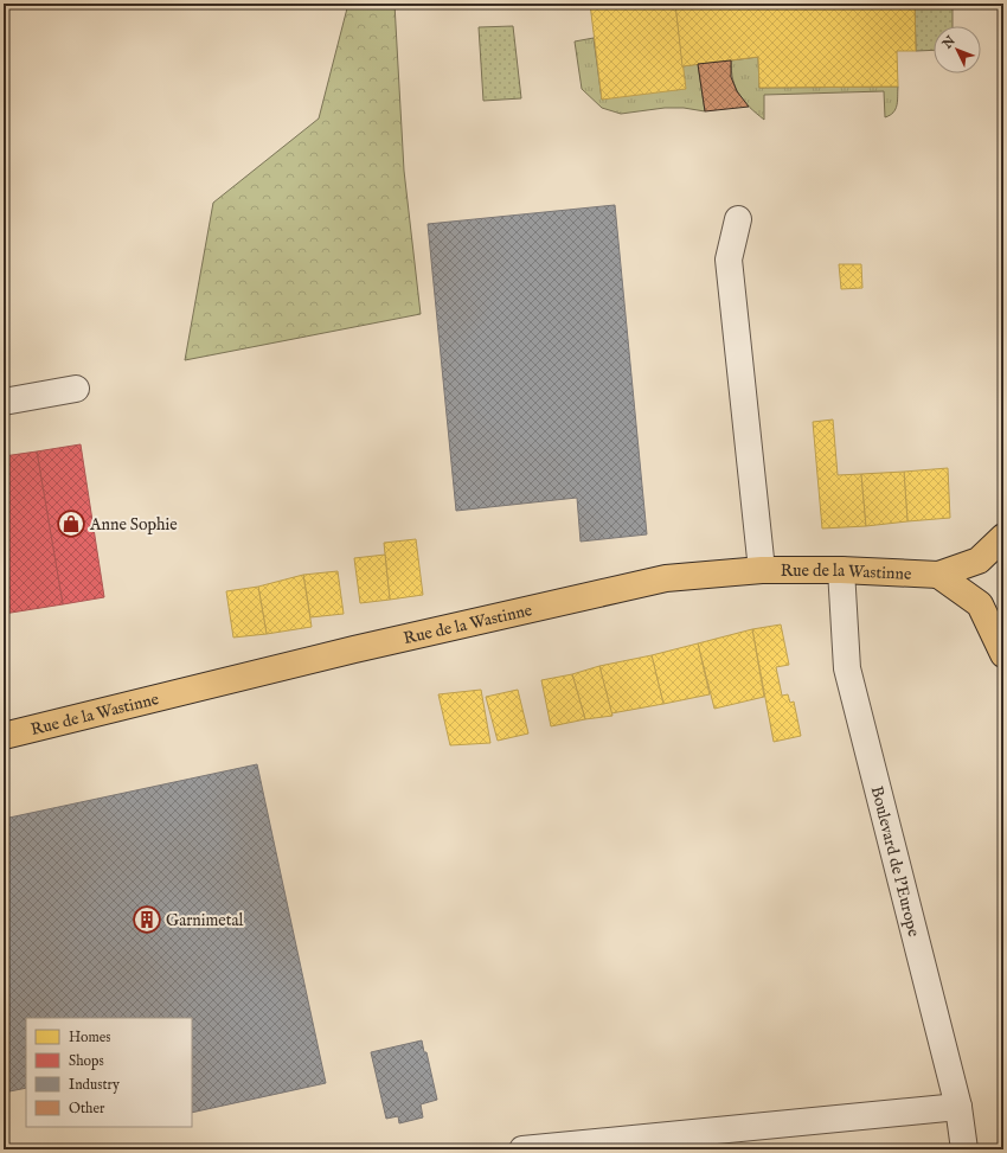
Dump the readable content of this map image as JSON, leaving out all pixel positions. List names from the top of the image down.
{
  "streets": {
    "main road": ["Rue de la Wastinne"],
    "street": ["Boulevard de l'Europe"]
  },
  "crossings": [
    ["Rue de la Wastinne", "Boulevard de l'Europe"]
  ],
  "places": {
    "shop": ["Anne Sophie"],
    "building": ["Garnimetal"]
  },
  "legend": [
    "Homes",
    "Shops",
    "Industry",
    "Other"
  ],
  "north": "top left"
}
